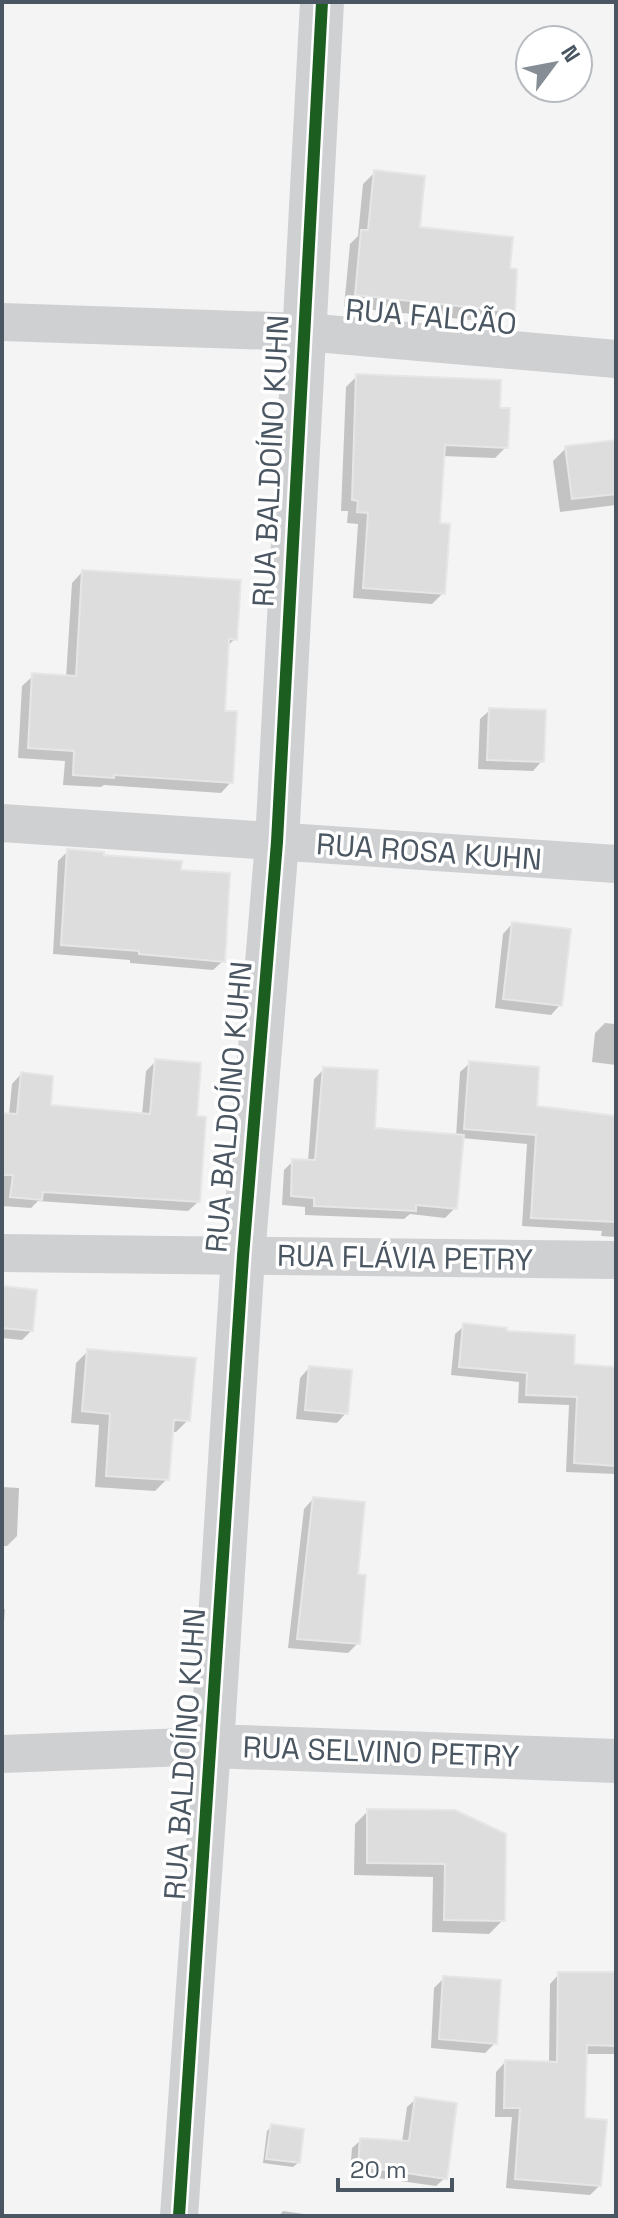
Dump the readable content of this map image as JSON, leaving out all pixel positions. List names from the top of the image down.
{
  "streets": {
    "street": [
      "RUA FALCÃO",
      "RUA BALDOÍNO KUHN",
      "RUA ROSA KUHN",
      "RUA FLÁVIA PETRY",
      "RUA SELVINO PETRY"
    ]
  },
  "crossings": [
    ["RUA FALCÃO", "RUA BALDOÍNO KUHN"],
    ["RUA BALDOÍNO KUHN", "RUA ROSA KUHN"],
    ["RUA BALDOÍNO KUHN", "RUA FLÁVIA PETRY"],
    ["RUA BALDOÍNO KUHN", "RUA SELVINO PETRY"]
  ],
  "scale_bar": "20 m",
  "north": "top right"
}
